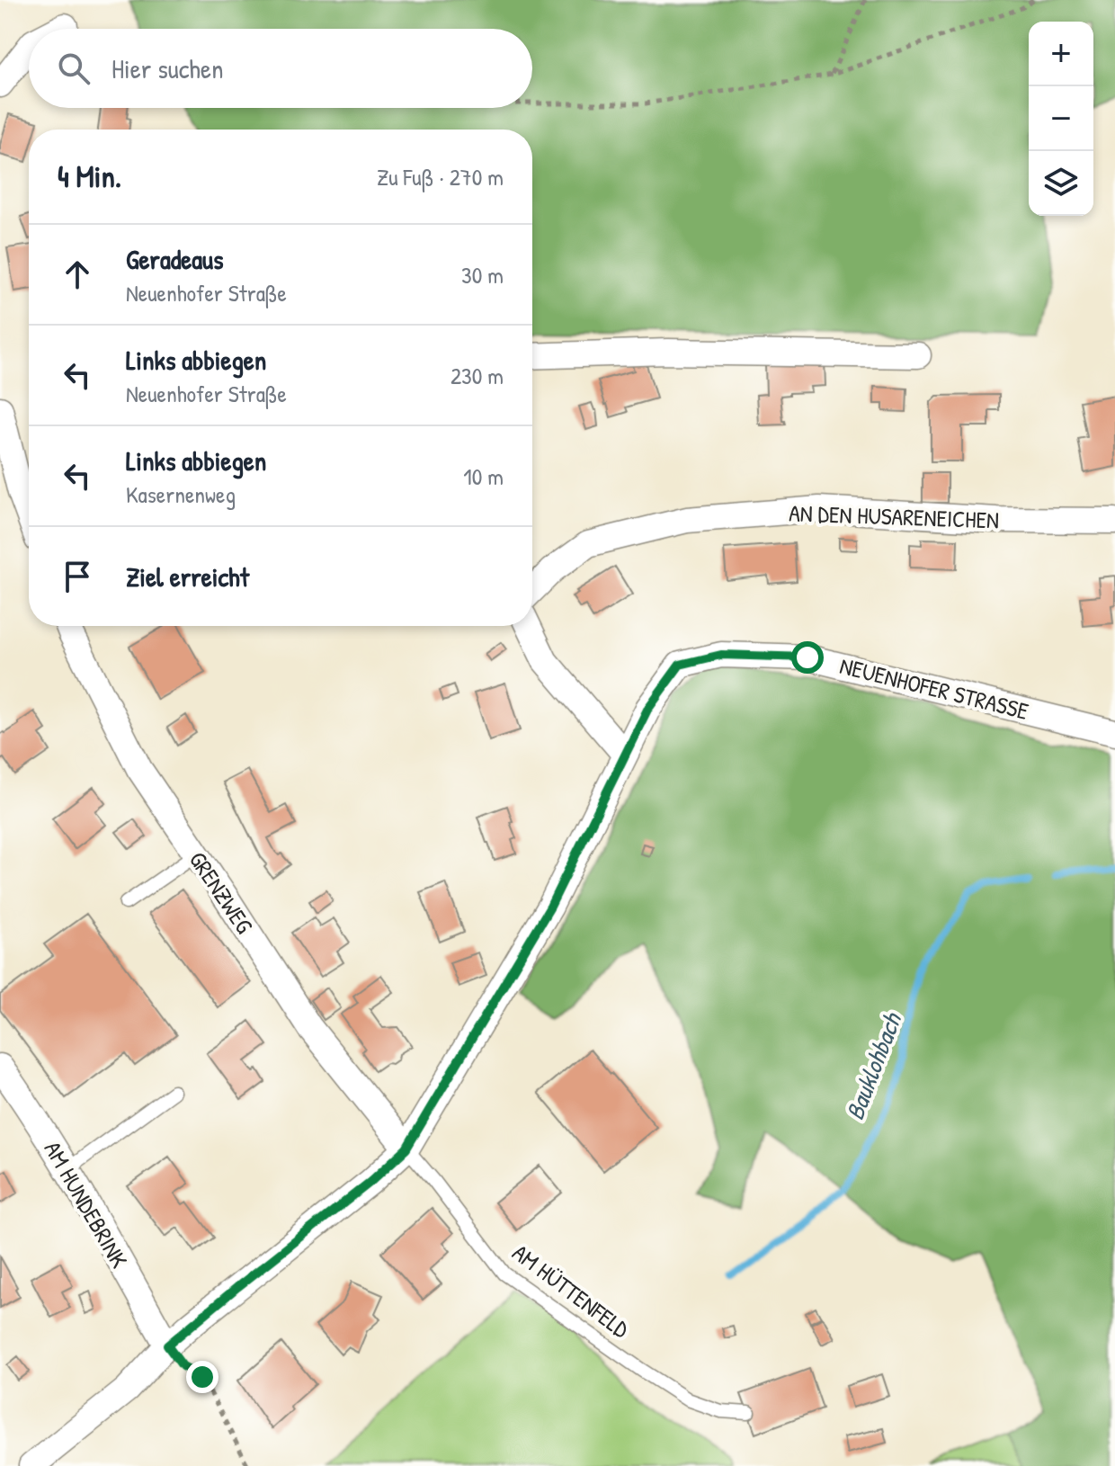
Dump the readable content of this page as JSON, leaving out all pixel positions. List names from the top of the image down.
{
  "streets": {
    "street": [
      "AN DEN HUSARENEICHEN",
      "NEUENHOFER STRASSE",
      "GRENZWEG",
      "AM HUNDEBRINK"
    ],
    "lane": ["AM HÜTTENFELD"]
  },
  "crossings": [
    ["NEUENHOFER STRASSE", "GRENZWEG"],
    ["NEUENHOFER STRASSE", "AM HUNDEBRINK"],
    ["NEUENHOFER STRASSE", "AM HÜTTENFELD"],
    ["GRENZWEG", "AM HÜTTENFELD"]
  ],
  "water": ["Bauklohbach"],
  "page": {
    "map_buttons": ["+", "−"],
    "search": "Hier suchen",
    "heading": ["4 Min.", "Zu Fuß · 270 m"],
    "list": [
      ["Geradeaus", "Neuenhofer Straße", "30 m"],
      ["Links abbiegen", "Neuenhofer Straße", "230 m"],
      ["Links abbiegen", "Kasernenweg", "10 m"],
      "Ziel erreicht"
    ]
  }
}
